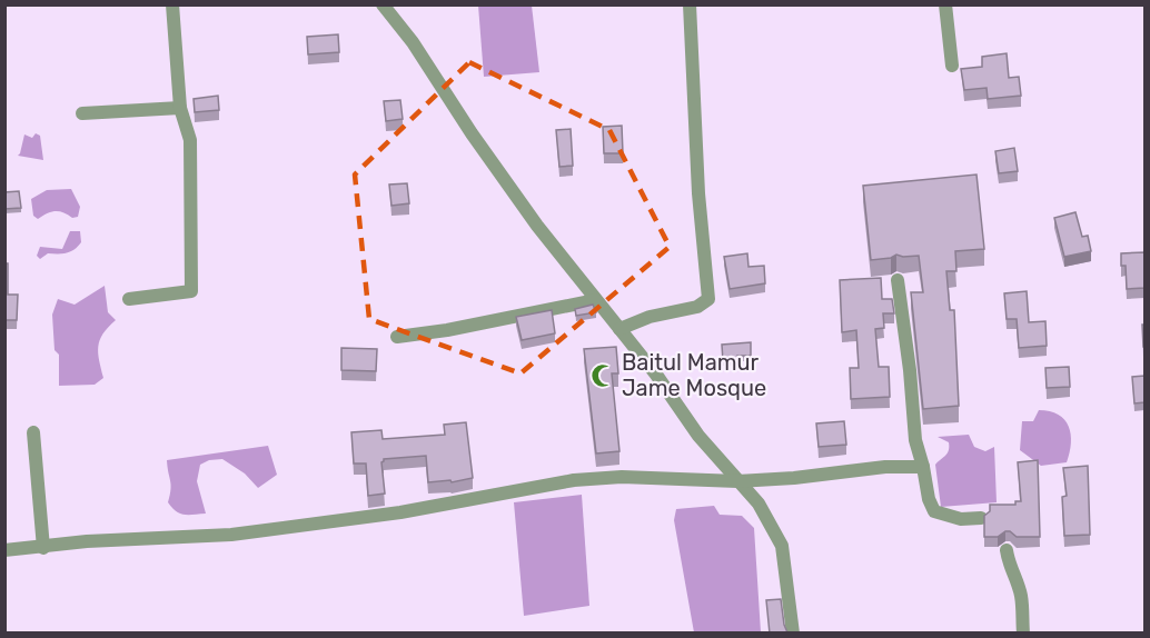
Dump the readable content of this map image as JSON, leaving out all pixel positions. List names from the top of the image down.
{
  "places": {
    "mosque": ["Baitul Mamur Jame Mosque"]
  }
}
